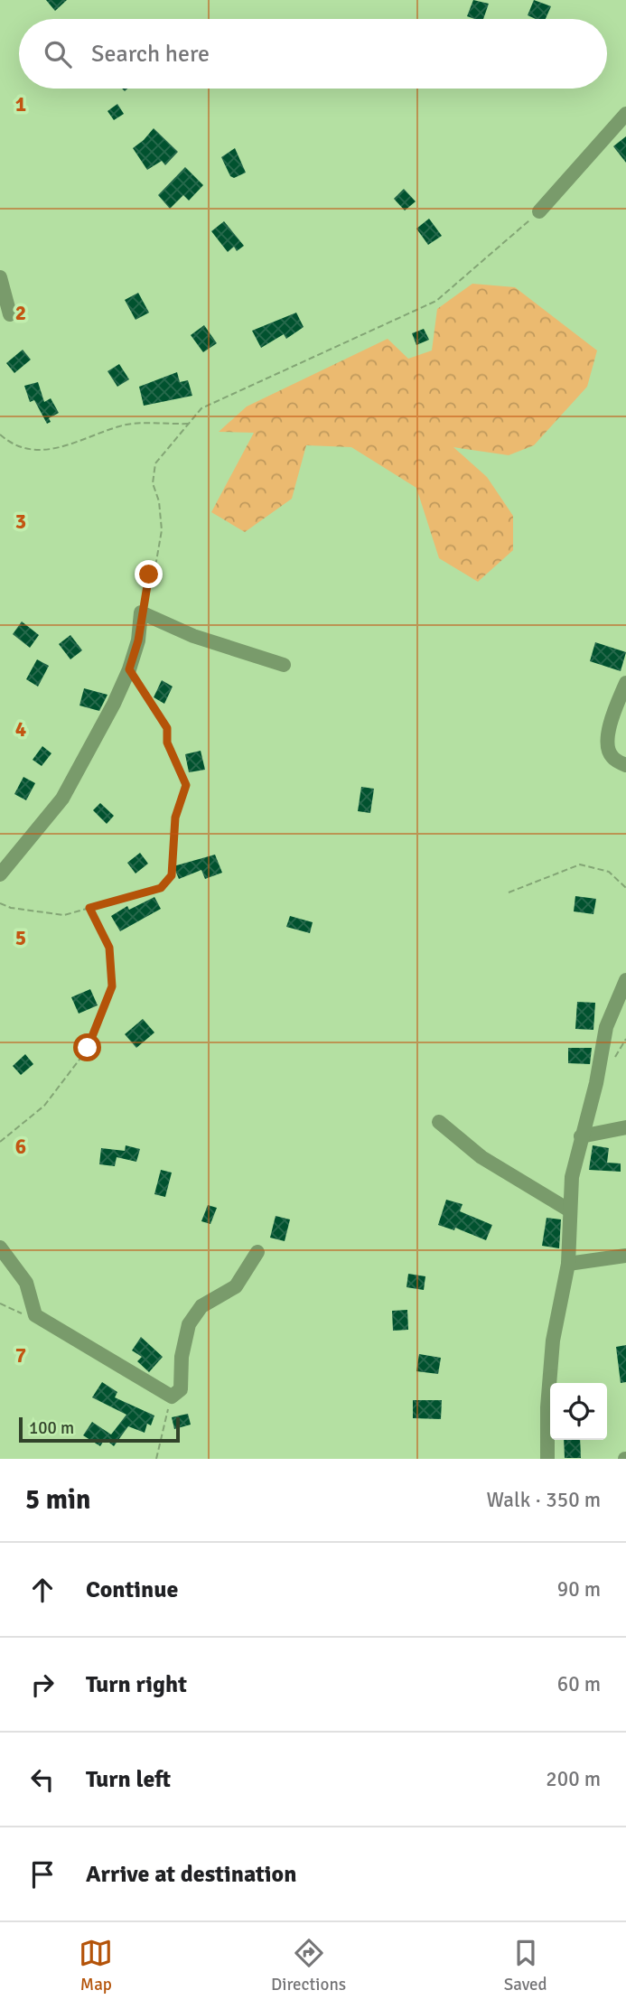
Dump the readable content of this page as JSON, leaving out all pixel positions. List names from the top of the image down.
{
  "scale_bar": "100 m",
  "page": {
    "search": "Search here",
    "scale": "100 m",
    "heading": ["5 min", "Walk · 350 m"],
    "list": [
      ["Continue", "90 m"],
      ["Turn right", "60 m"],
      ["Turn left", "200 m"],
      "Arrive at destination"
    ],
    "nav": ["Map", "Directions", "Saved"]
  },
  "grid": {
    "rows": [
      "1",
      "2",
      "3",
      "4",
      "5",
      "6",
      "7"
    ]
  }
}
